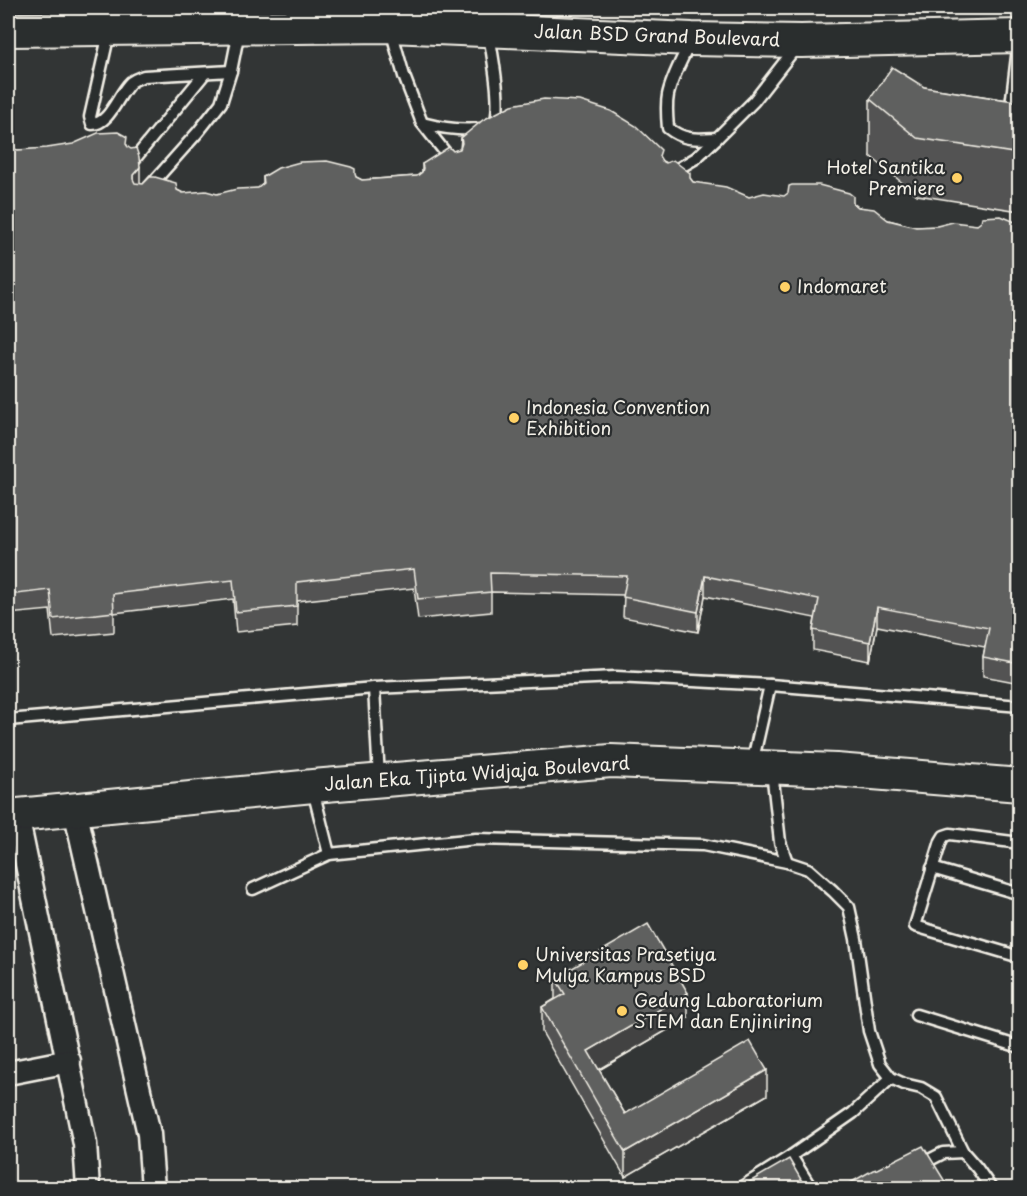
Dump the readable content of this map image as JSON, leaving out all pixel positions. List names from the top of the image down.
{
  "streets": {
    "main road": ["Jalan BSD Grand Boulevard", "Jalan Eka Tjipta Widjaja Boulevard"]
  },
  "places": [
    "Hotel Santika Premiere",
    "Indomaret",
    "Indonesia Convention Exhibition",
    "Universitas Prasetiya Mulya Kampus BSD",
    "Gedung Laboratorium STEM dan Enjiniring"
  ]
}
